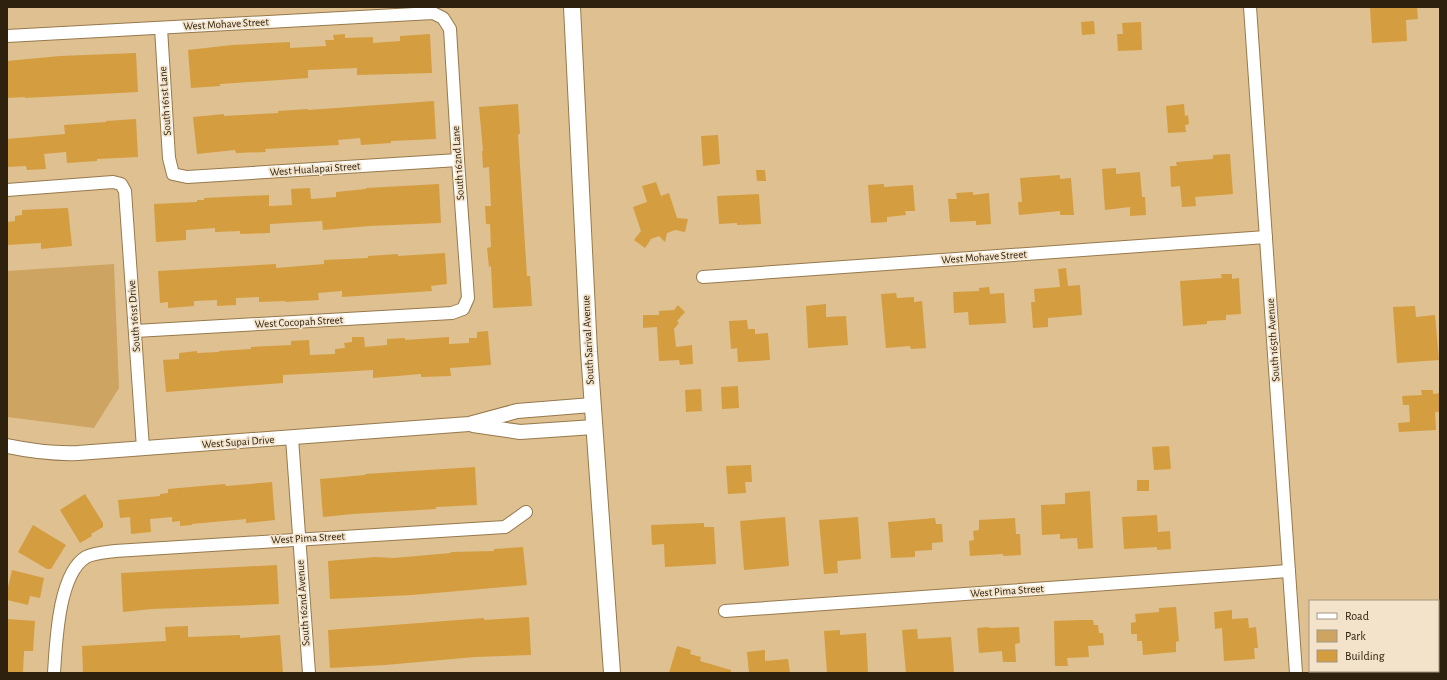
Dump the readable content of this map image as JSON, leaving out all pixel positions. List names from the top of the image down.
{
  "streets": {
    "main road": ["South Sarival Avenue"],
    "street": [
      "West Mohave Street",
      "South 161st Lane",
      "South 162nd Lane",
      "West Hualapai Street",
      "South 161st Drive",
      "West Cocopah Street",
      "South 165th Avenue",
      "West Supai Drive",
      "West Pima Street",
      "South 162nd Avenue"
    ]
  },
  "crossings": [
    ["West Mohave Street", "South 161st Lane"],
    ["West Mohave Street", "South 162nd Lane"],
    ["West Mohave Street", "South 165th Avenue"],
    ["South 161st Lane", "West Hualapai Street"],
    ["South 162nd Lane", "West Hualapai Street"],
    ["South 162nd Lane", "West Cocopah Street"],
    ["South 161st Drive", "West Cocopah Street"],
    ["South 161st Drive", "West Supai Drive"],
    ["South Sarival Avenue", "West Supai Drive"],
    ["South 165th Avenue", "West Pima Street"],
    ["West Supai Drive", "South 162nd Avenue"],
    ["West Pima Street", "South 162nd Avenue"]
  ],
  "legend": ["Road", "Park", "Building"]
}
